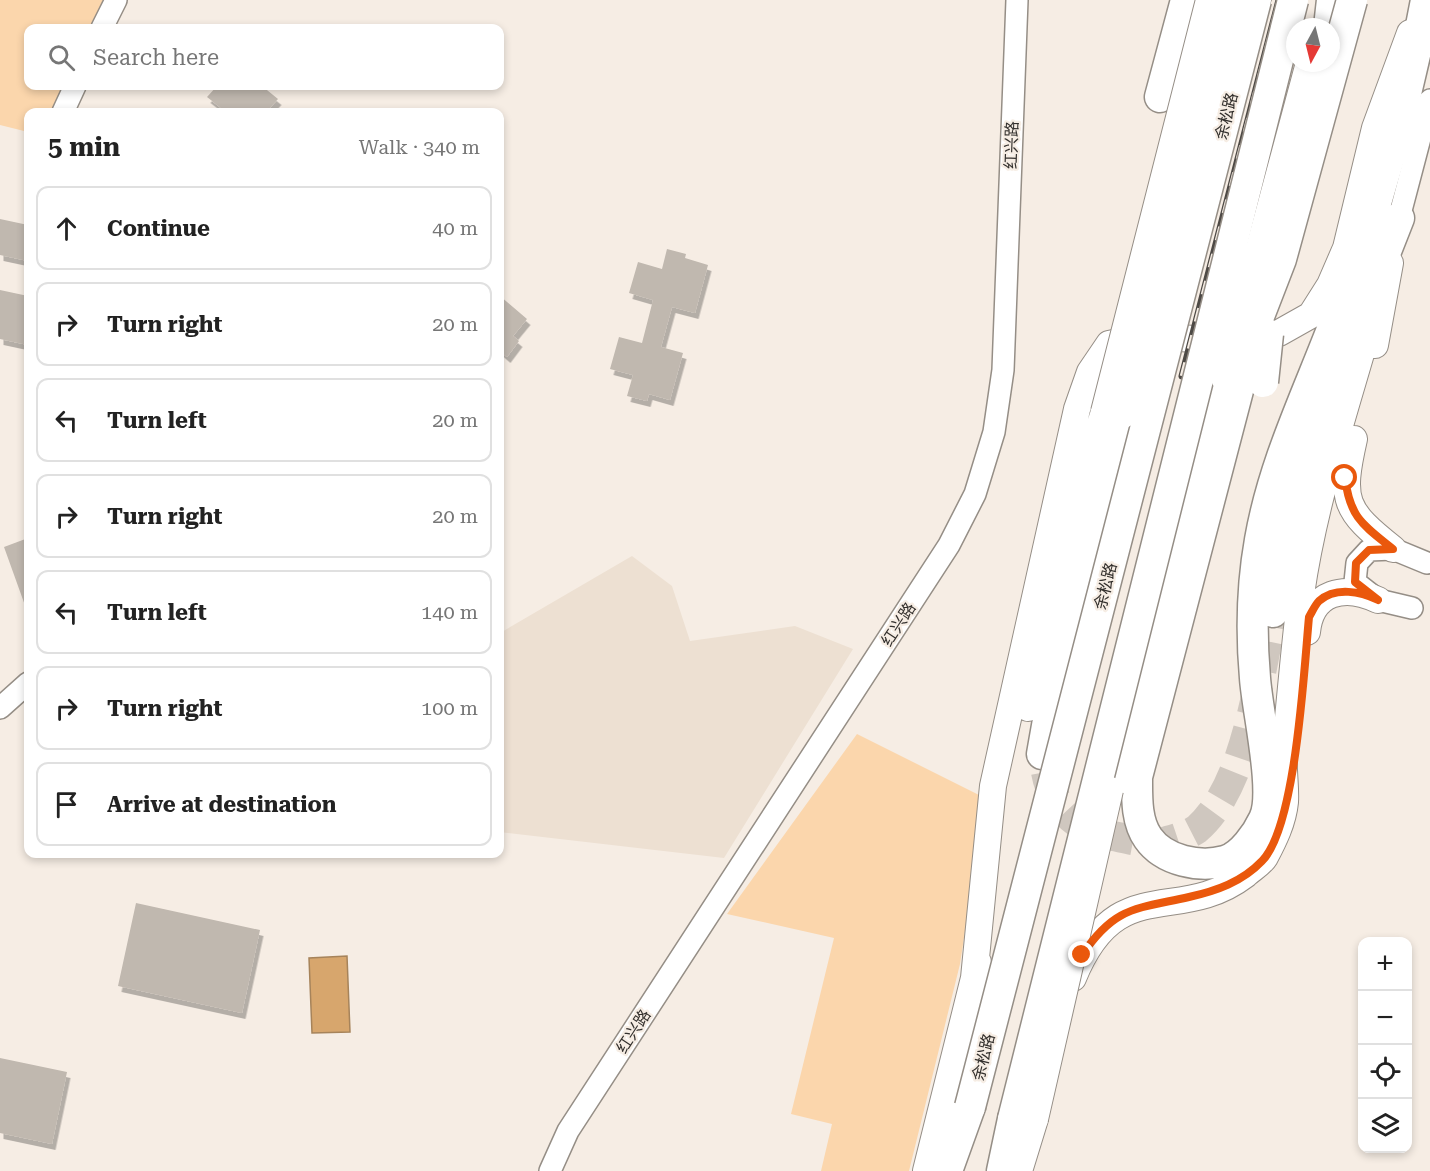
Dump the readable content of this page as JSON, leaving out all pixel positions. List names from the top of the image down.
{
  "streets": {
    "highway": ["余松路"],
    "street": ["红兴路"]
  },
  "north": "bottom",
  "page": {
    "search": "Search here",
    "heading": ["5 min", "Walk · 340 m"],
    "list": [
      ["Continue", "40 m"],
      ["Turn right", "20 m"],
      ["Turn left", "20 m"],
      ["Turn right", "20 m"],
      ["Turn left", "140 m"],
      ["Turn right", "100 m"],
      "Arrive at destination"
    ],
    "map_buttons": ["+", "−"]
  }
}
